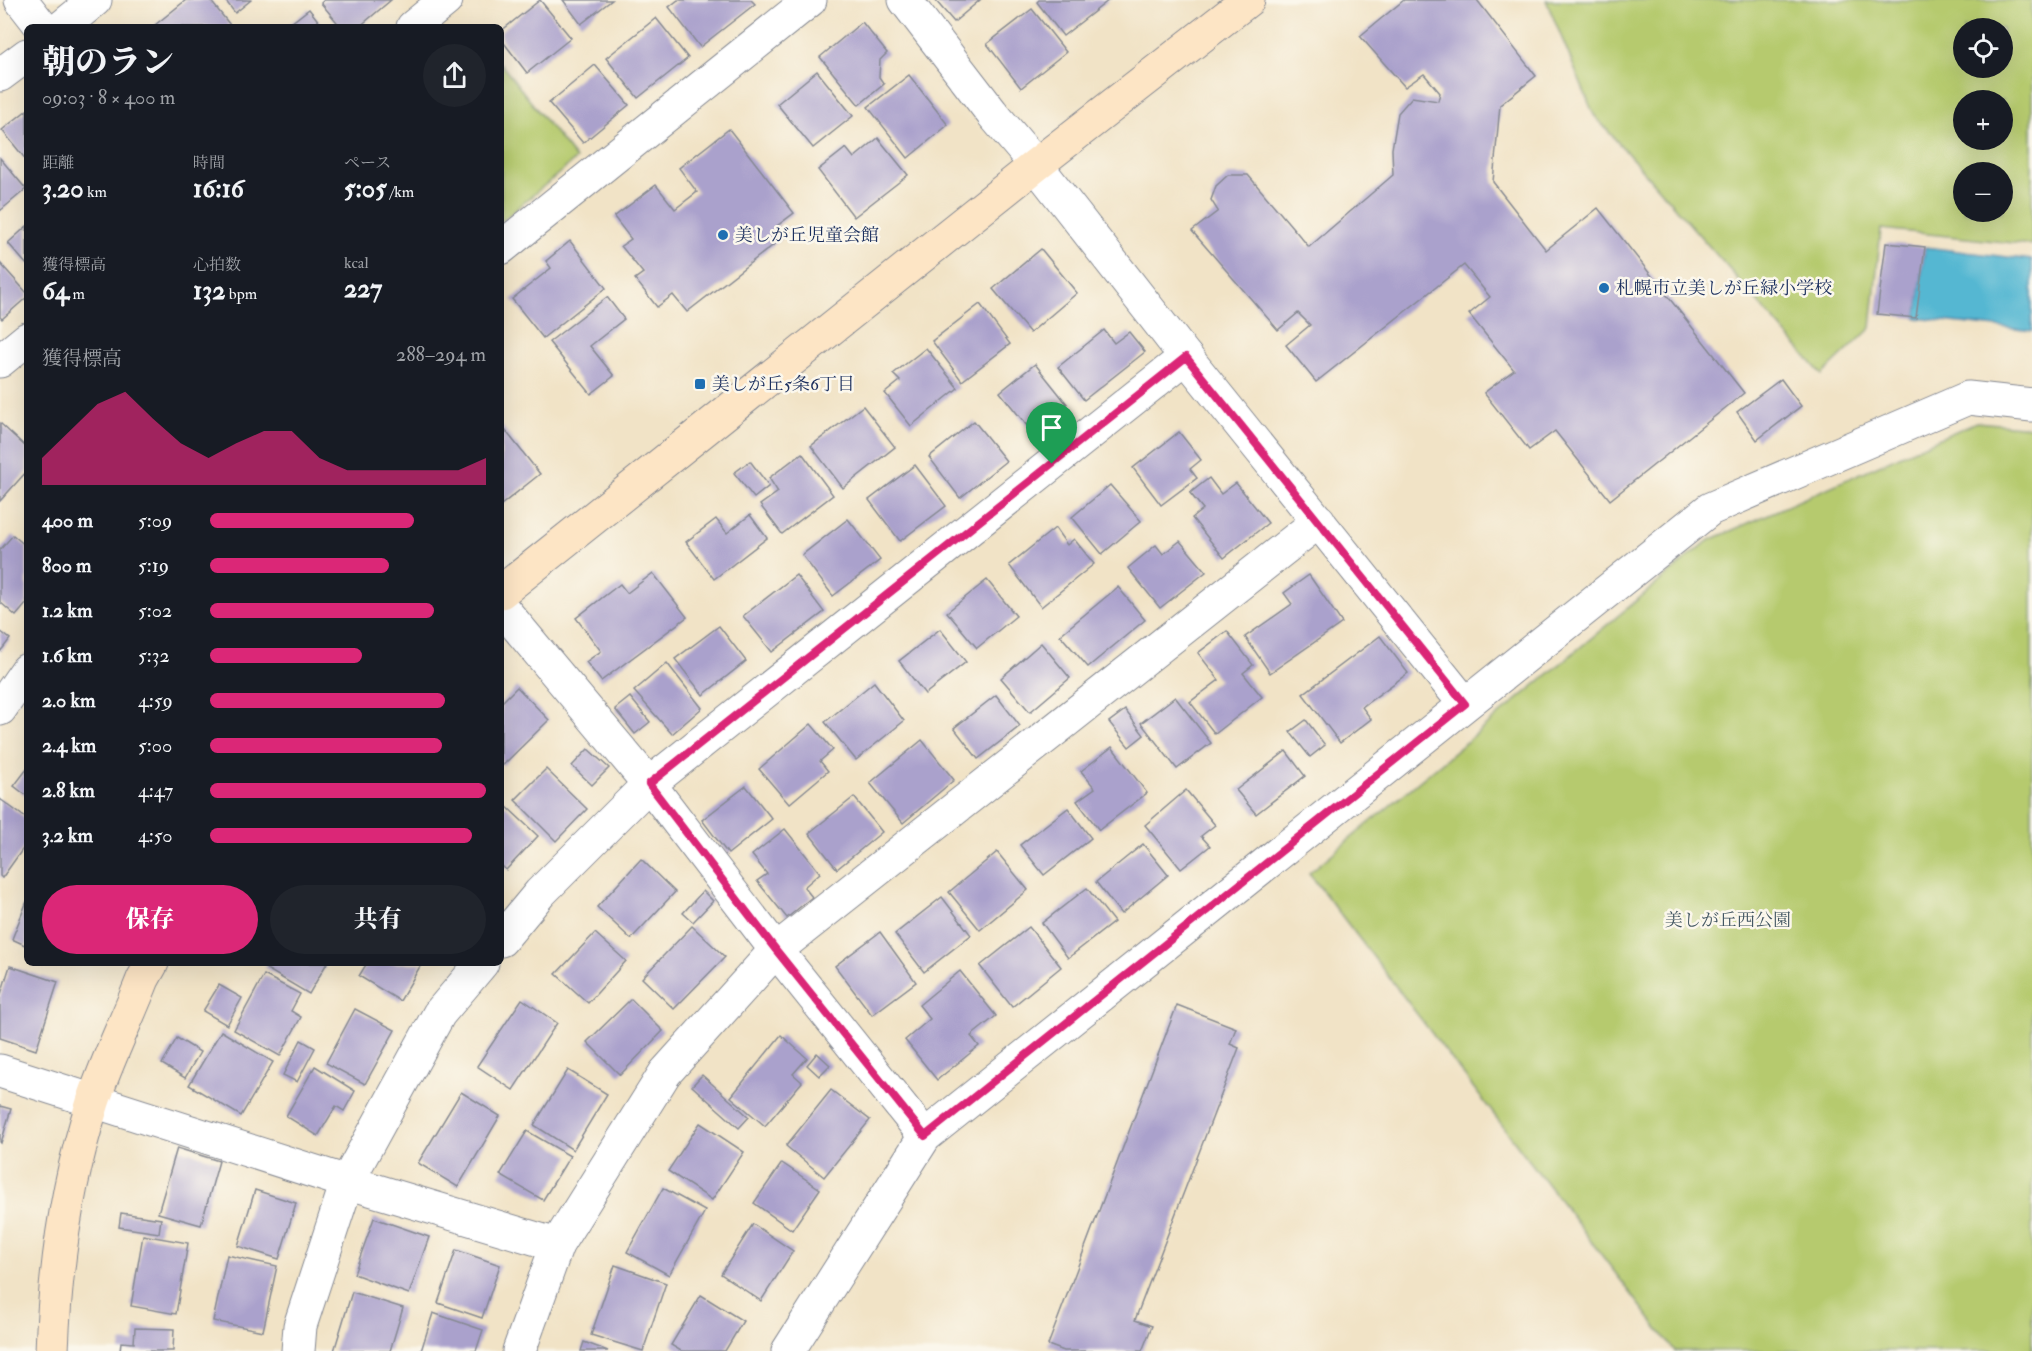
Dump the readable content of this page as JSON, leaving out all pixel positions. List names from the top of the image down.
{
  "parks": ["美しが丘西公園"],
  "places": {
    "other": ["美しが丘児童会館", "札幌市立美しが丘緑小学校"],
    "transit": ["美しが丘5条6丁目"]
  },
  "page": {
    "map_buttons": ["+", "−"],
    "heading": ["朝のラン", "09:03 · 8 × 400 m"],
    "stats": [
      ["距離", "3.20 km"],
      ["時間", "16:16"],
      ["ペース", "5:05 /km"],
      ["獲得標高", "64 m"],
      ["心拍数", "132 bpm"],
      ["kcal", "227"]
    ],
    "chart": ["獲得標高", "288–294 m"],
    "list": [
      {
        "name": "400 m",
        "note": "5:09"
      },
      {
        "name": "800 m",
        "note": "5:19"
      },
      {
        "name": "1.2 km",
        "note": "5:02"
      },
      {
        "name": "1.6 km",
        "note": "5:32"
      },
      {
        "name": "2.0 km",
        "note": "4:59"
      },
      {
        "name": "2.4 km",
        "note": "5:00"
      },
      {
        "name": "2.8 km",
        "note": "4:47"
      },
      {
        "name": "3.2 km",
        "note": "4:50"
      }
    ],
    "buttons": ["保存", "共有"]
  }
}
